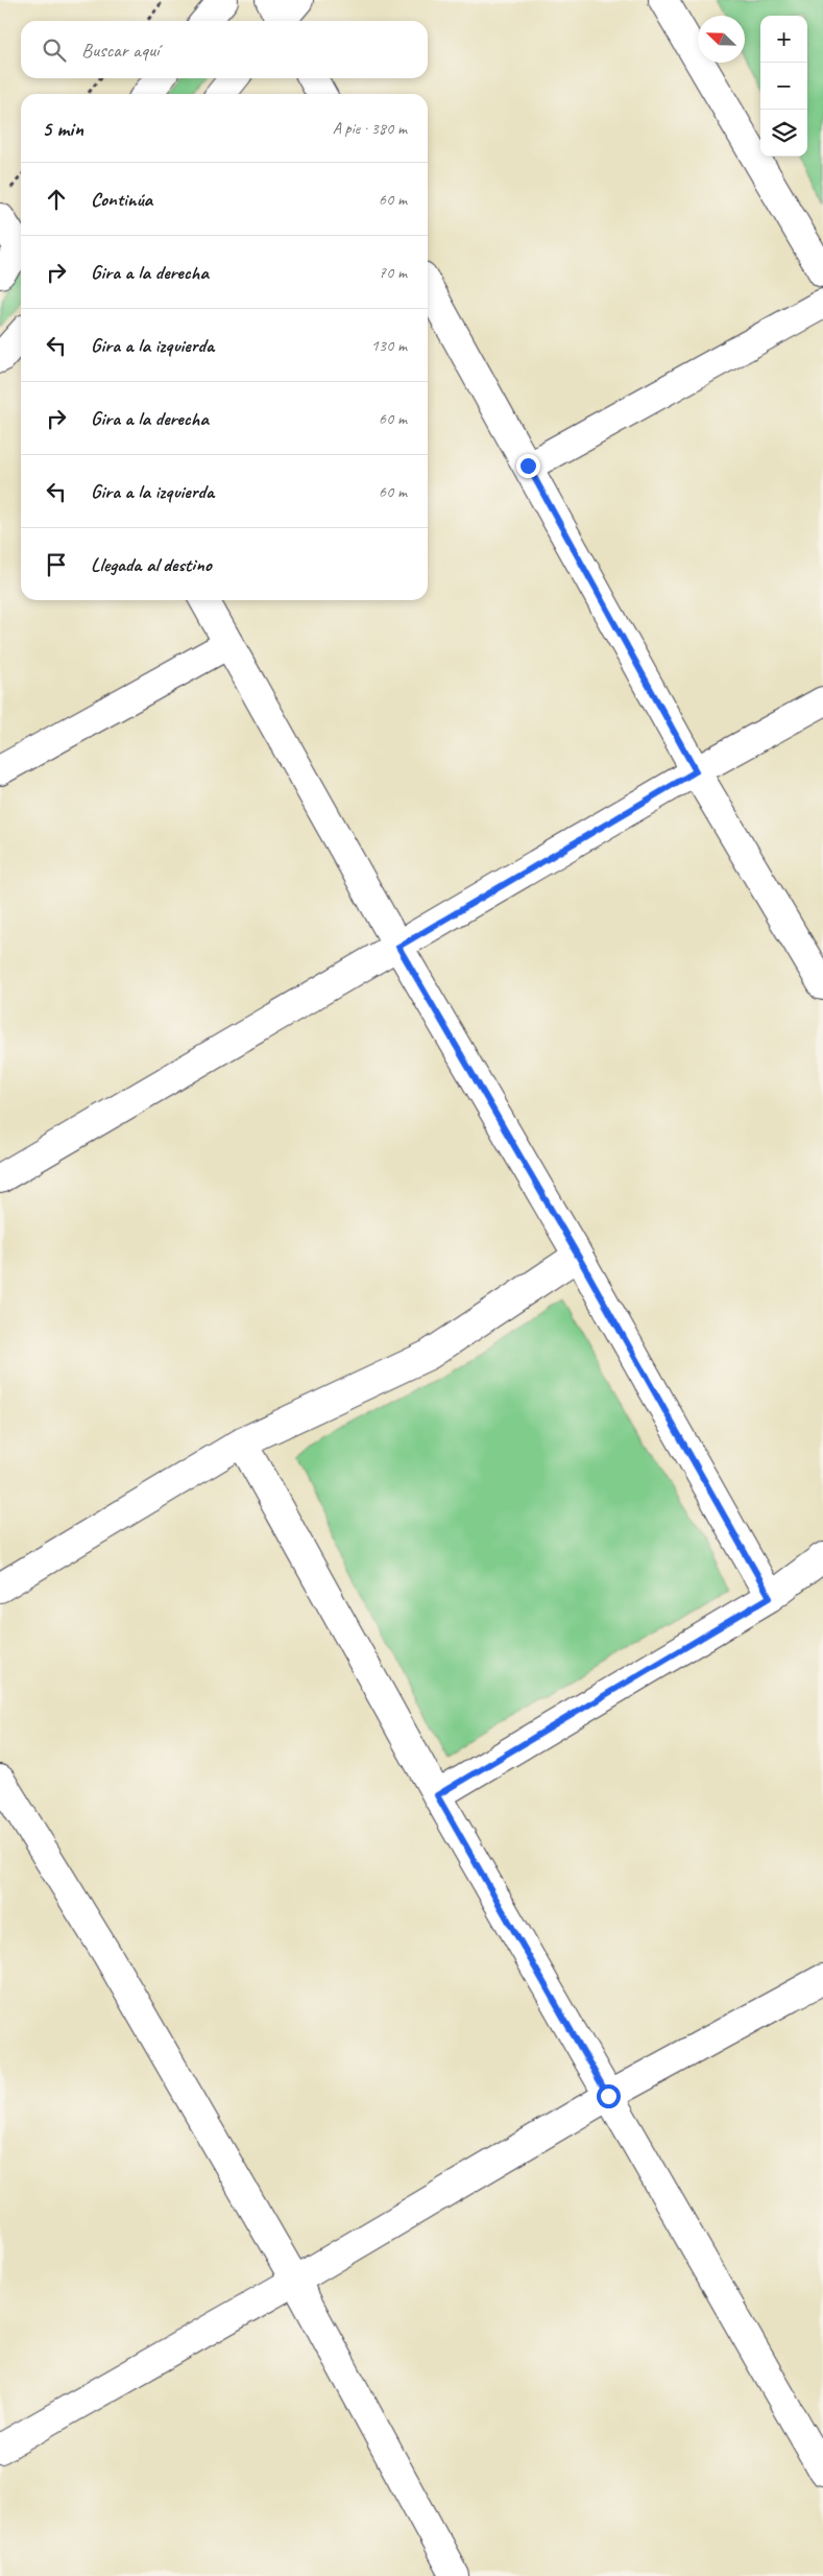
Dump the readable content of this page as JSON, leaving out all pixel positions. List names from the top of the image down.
{
  "north": "top left",
  "page": {
    "map_buttons": ["+", "−"],
    "search": "Buscar aquí",
    "heading": ["5 min", "A pie · 380 m"],
    "list": [
      ["Continúa", "60 m"],
      ["Gira a la derecha", "70 m"],
      ["Gira a la izquierda", "130 m"],
      ["Gira a la derecha", "60 m"],
      ["Gira a la izquierda", "60 m"],
      "Llegada al destino"
    ]
  }
}
